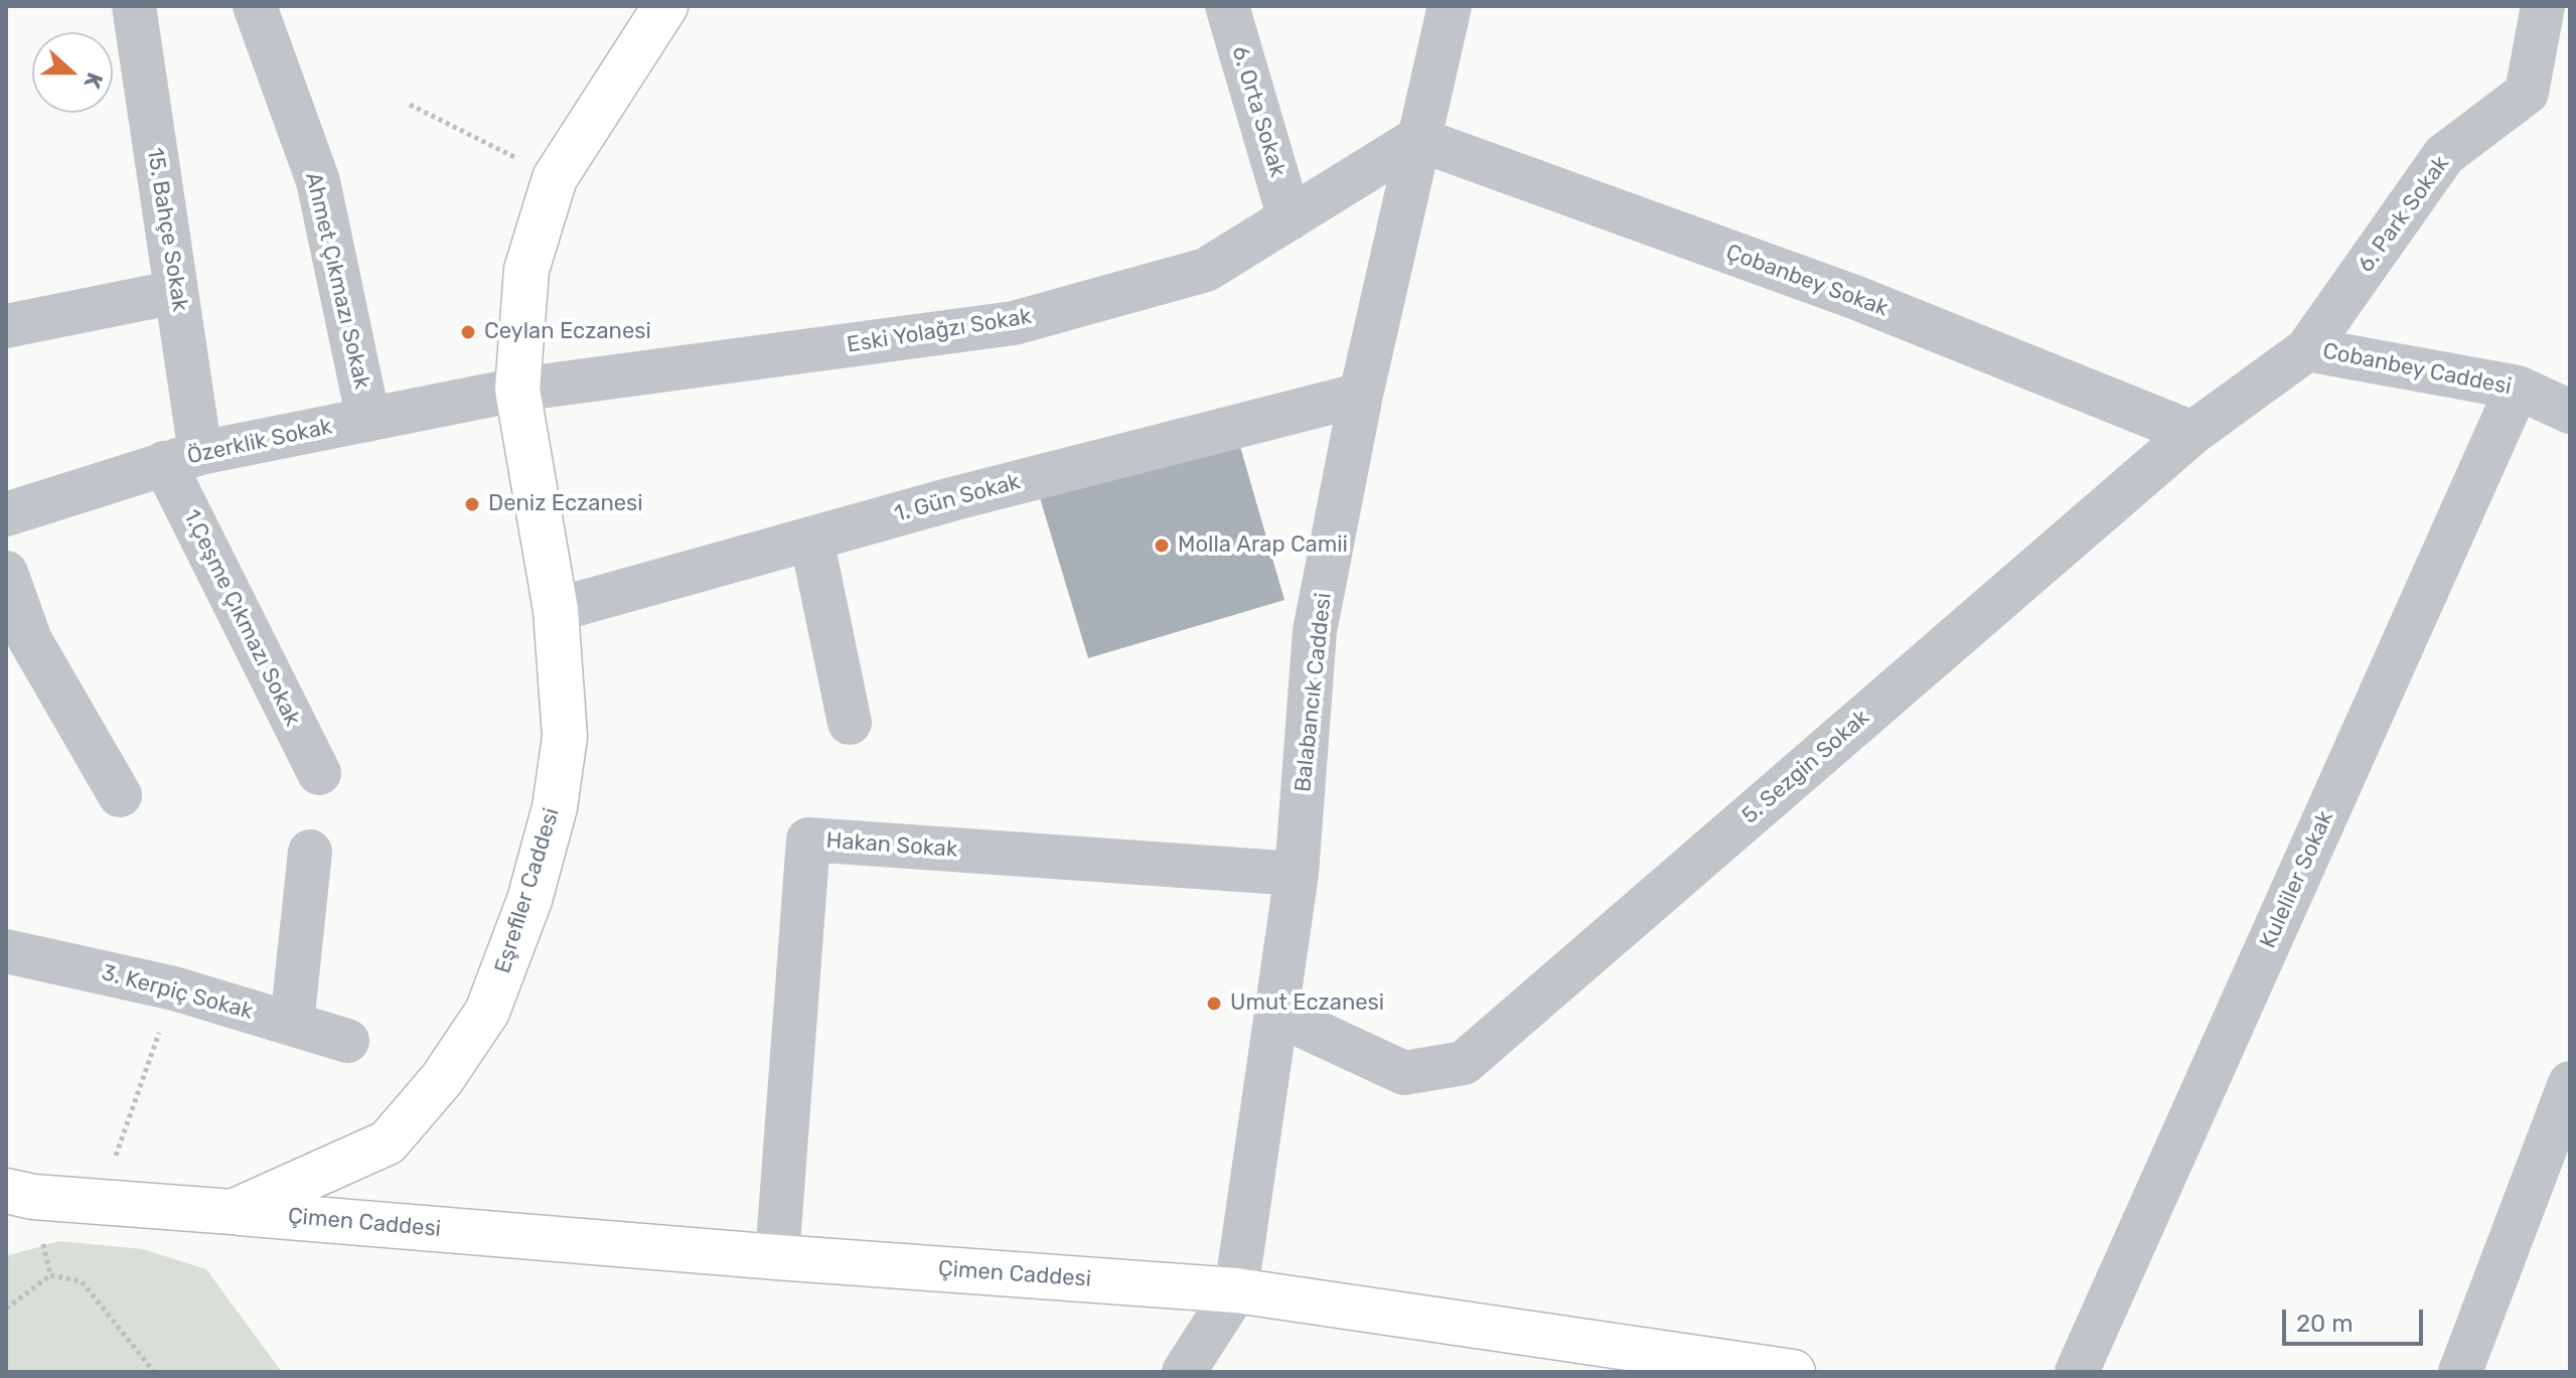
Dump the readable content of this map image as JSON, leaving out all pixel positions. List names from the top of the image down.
{
  "streets": {
    "main road": ["Eşrefiler Caddesi", "Çimen Caddesi"],
    "street": [
      "6. Orta Sokak",
      "6. Park Sokak",
      "15. Bahçe Sokak",
      "Ahmet Çıkmazı Sokak",
      "Çobanbey Sokak",
      "Eski Yolağzı Sokak",
      "Cobanbey Caddesi",
      "Özerklik Sokak",
      "1. Gün Sokak",
      "1.Çeşme Çıkmazı Sokak",
      "Balabancık Caddesi",
      "5. Sezgin Sokak",
      "Hakan Sokak",
      "Kuleliler Sokak",
      "3. Kerpiç Sokak"
    ]
  },
  "crossings": [
    ["6. Orta Sokak", "Eski Yolağzı Sokak"],
    ["6. Park Sokak", "Cobanbey Caddesi"],
    ["6. Park Sokak", "5. Sezgin Sokak"],
    ["15. Bahçe Sokak", "Özerklik Sokak"],
    ["15. Bahçe Sokak", "1.Çeşme Çıkmazı Sokak"],
    ["Ahmet Çıkmazı Sokak", "Özerklik Sokak"],
    ["Çobanbey Sokak", "Eski Yolağzı Sokak"],
    ["Çobanbey Sokak", "Balabancık Caddesi"],
    ["Çobanbey Sokak", "5. Sezgin Sokak"],
    ["Eski Yolağzı Sokak", "Özerklik Sokak"],
    ["Eski Yolağzı Sokak", "Balabancık Caddesi"],
    ["Eski Yolağzı Sokak", "Eşrefiler Caddesi"],
    ["Cobanbey Caddesi", "5. Sezgin Sokak"],
    ["Cobanbey Caddesi", "Kuleliler Sokak"],
    ["Özerklik Sokak", "1.Çeşme Çıkmazı Sokak"],
    ["Özerklik Sokak", "Eşrefiler Caddesi"],
    ["1. Gün Sokak", "Balabancık Caddesi"],
    ["1. Gün Sokak", "Eşrefiler Caddesi"],
    ["Balabancık Caddesi", "5. Sezgin Sokak"],
    ["Balabancık Caddesi", "Hakan Sokak"],
    ["Balabancık Caddesi", "Çimen Caddesi"],
    ["Hakan Sokak", "Çimen Caddesi"],
    ["Eşrefiler Caddesi", "Çimen Caddesi"]
  ],
  "places": [
    "Ceylan Eczanesi",
    "Deniz Eczanesi",
    "Molla Arap Camii",
    "Umut Eczanesi"
  ],
  "scale_bar": "20 m",
  "north": "right"
}
